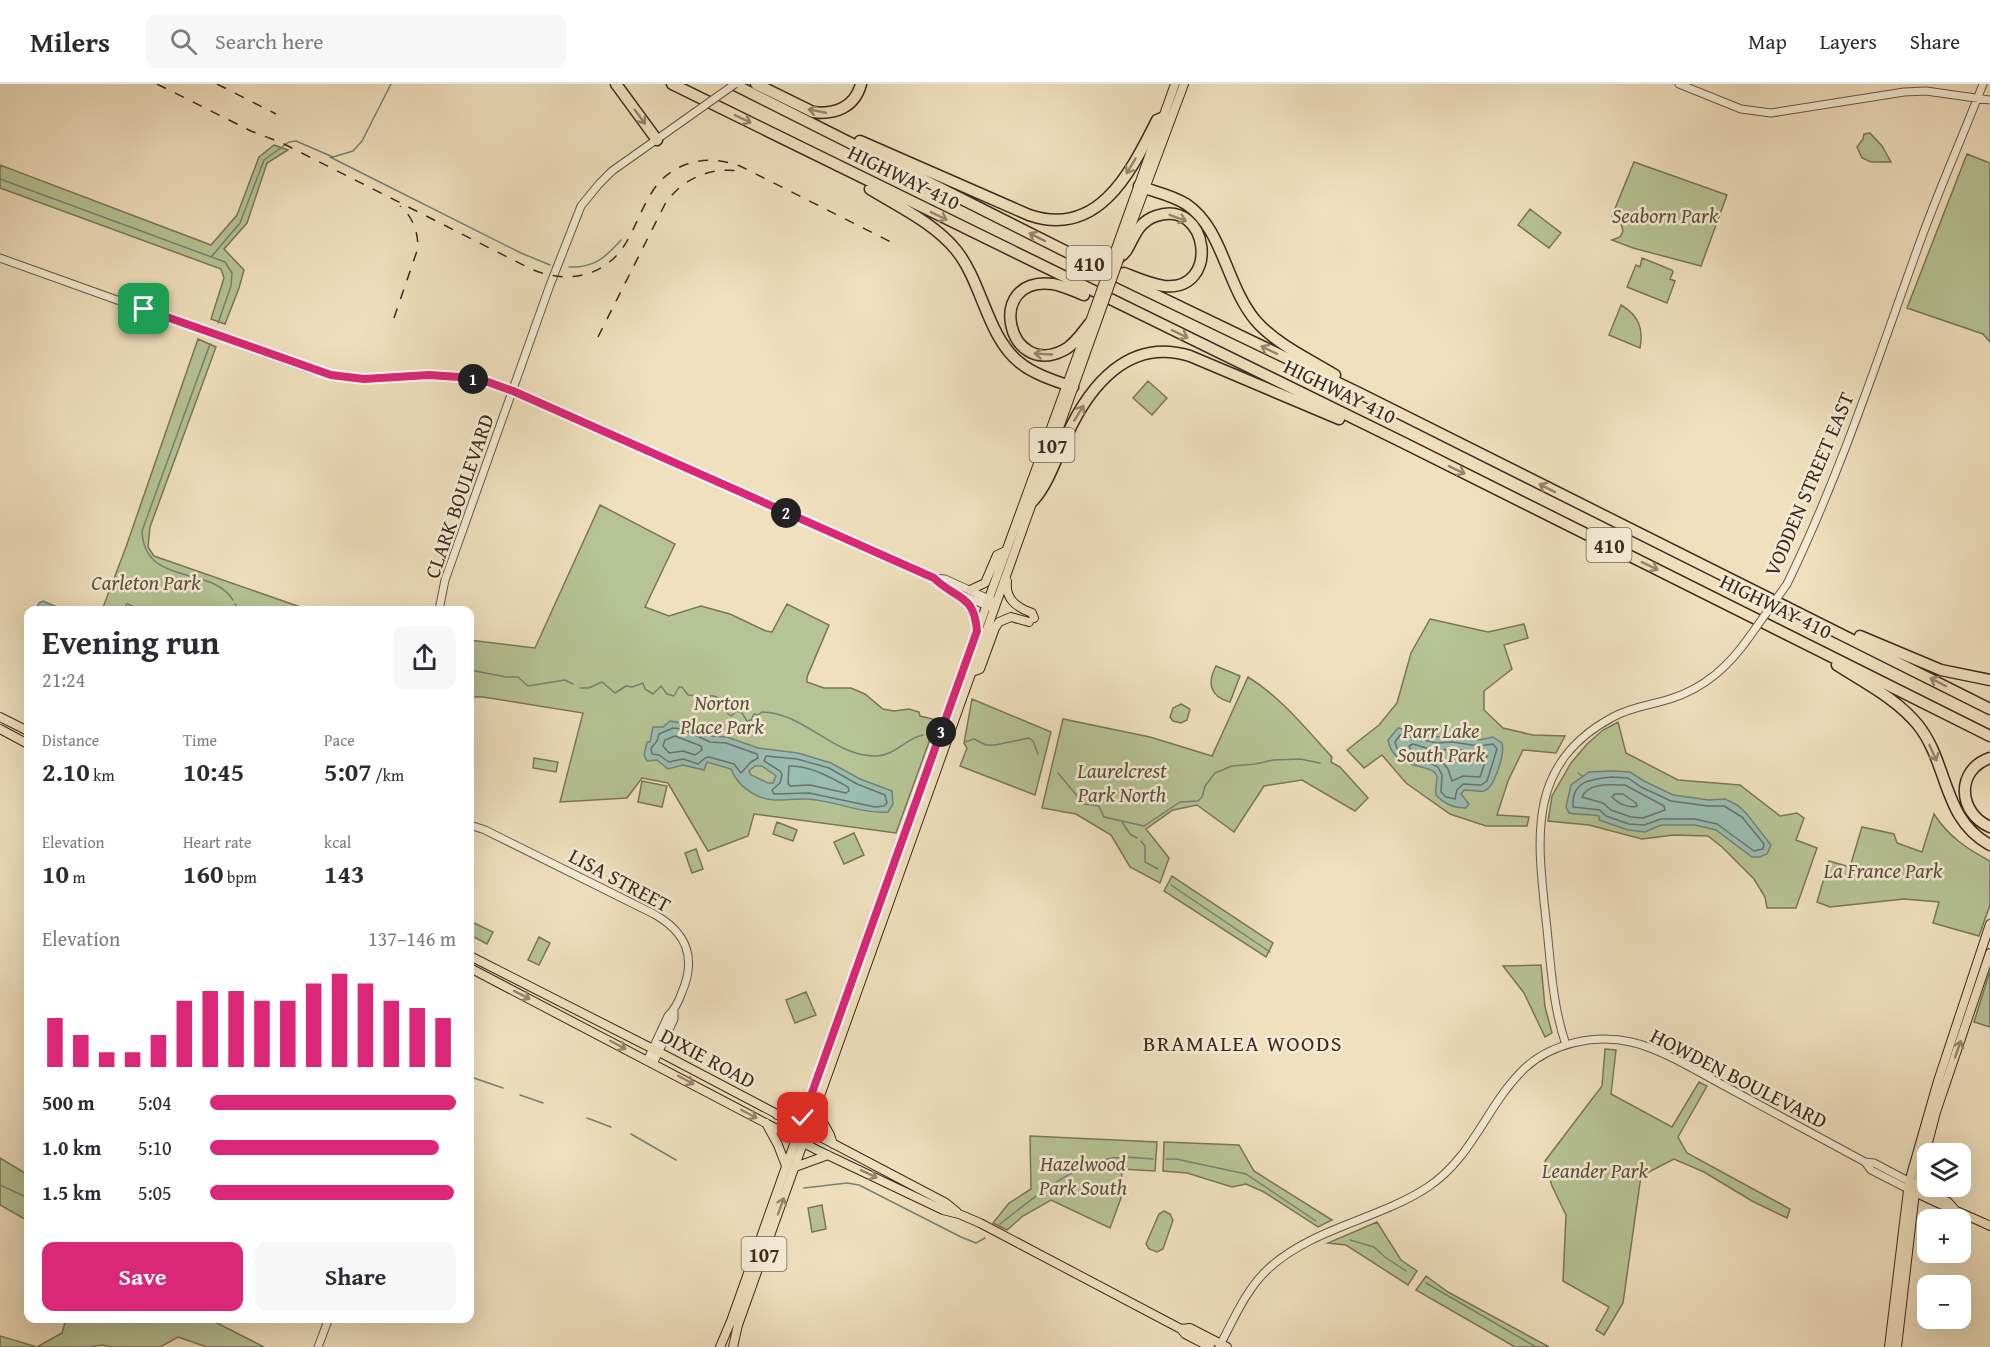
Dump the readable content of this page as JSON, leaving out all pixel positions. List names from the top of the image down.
{
  "streets": {
    "highway": ["HIGHWAY 410", "410"],
    "main road": ["107", "DIXIE ROAD"],
    "street": [
      "VODDEN STREET EAST",
      "CLARK BOULEVARD",
      "LISA STREET",
      "HOWDEN BOULEVARD"
    ]
  },
  "crossings": [
    ["HIGHWAY 410", "CLARK BOULEVARD"],
    ["107", "DIXIE ROAD"],
    ["VODDEN STREET EAST", "HOWDEN BOULEVARD"],
    ["LISA STREET", "DIXIE ROAD"],
    ["DIXIE ROAD", "HOWDEN BOULEVARD"]
  ],
  "districts": ["BRAMALEA WOODS"],
  "parks": [
    "Seaborn Park",
    "Carleton Park",
    "Norton Place Park",
    "Parr Lake South Park",
    "Laurelcrest Park North",
    "La France Park",
    "Hazelwood Park South",
    "Leander Park"
  ],
  "page": {
    "header": "Milers",
    "search": "Search here",
    "nav": ["Map", "Layers", "Share"],
    "pins": ["1", "2", "3"],
    "heading": ["Evening run", "21:24"],
    "stats": [
      ["Distance", "2.10 km"],
      ["Time", "10:45"],
      ["Pace", "5:07 /km"],
      ["Elevation", "10 m"],
      ["Heart rate", "160 bpm"],
      ["kcal", "143"]
    ],
    "chart": ["Elevation", "137–146 m"],
    "list": [
      {
        "name": "500 m",
        "note": "5:04"
      },
      {
        "name": "1.0 km",
        "note": "5:10"
      },
      {
        "name": "1.5 km",
        "note": "5:05"
      }
    ],
    "map_buttons": ["+", "−"],
    "buttons": ["Save", "Share"]
  }
}
